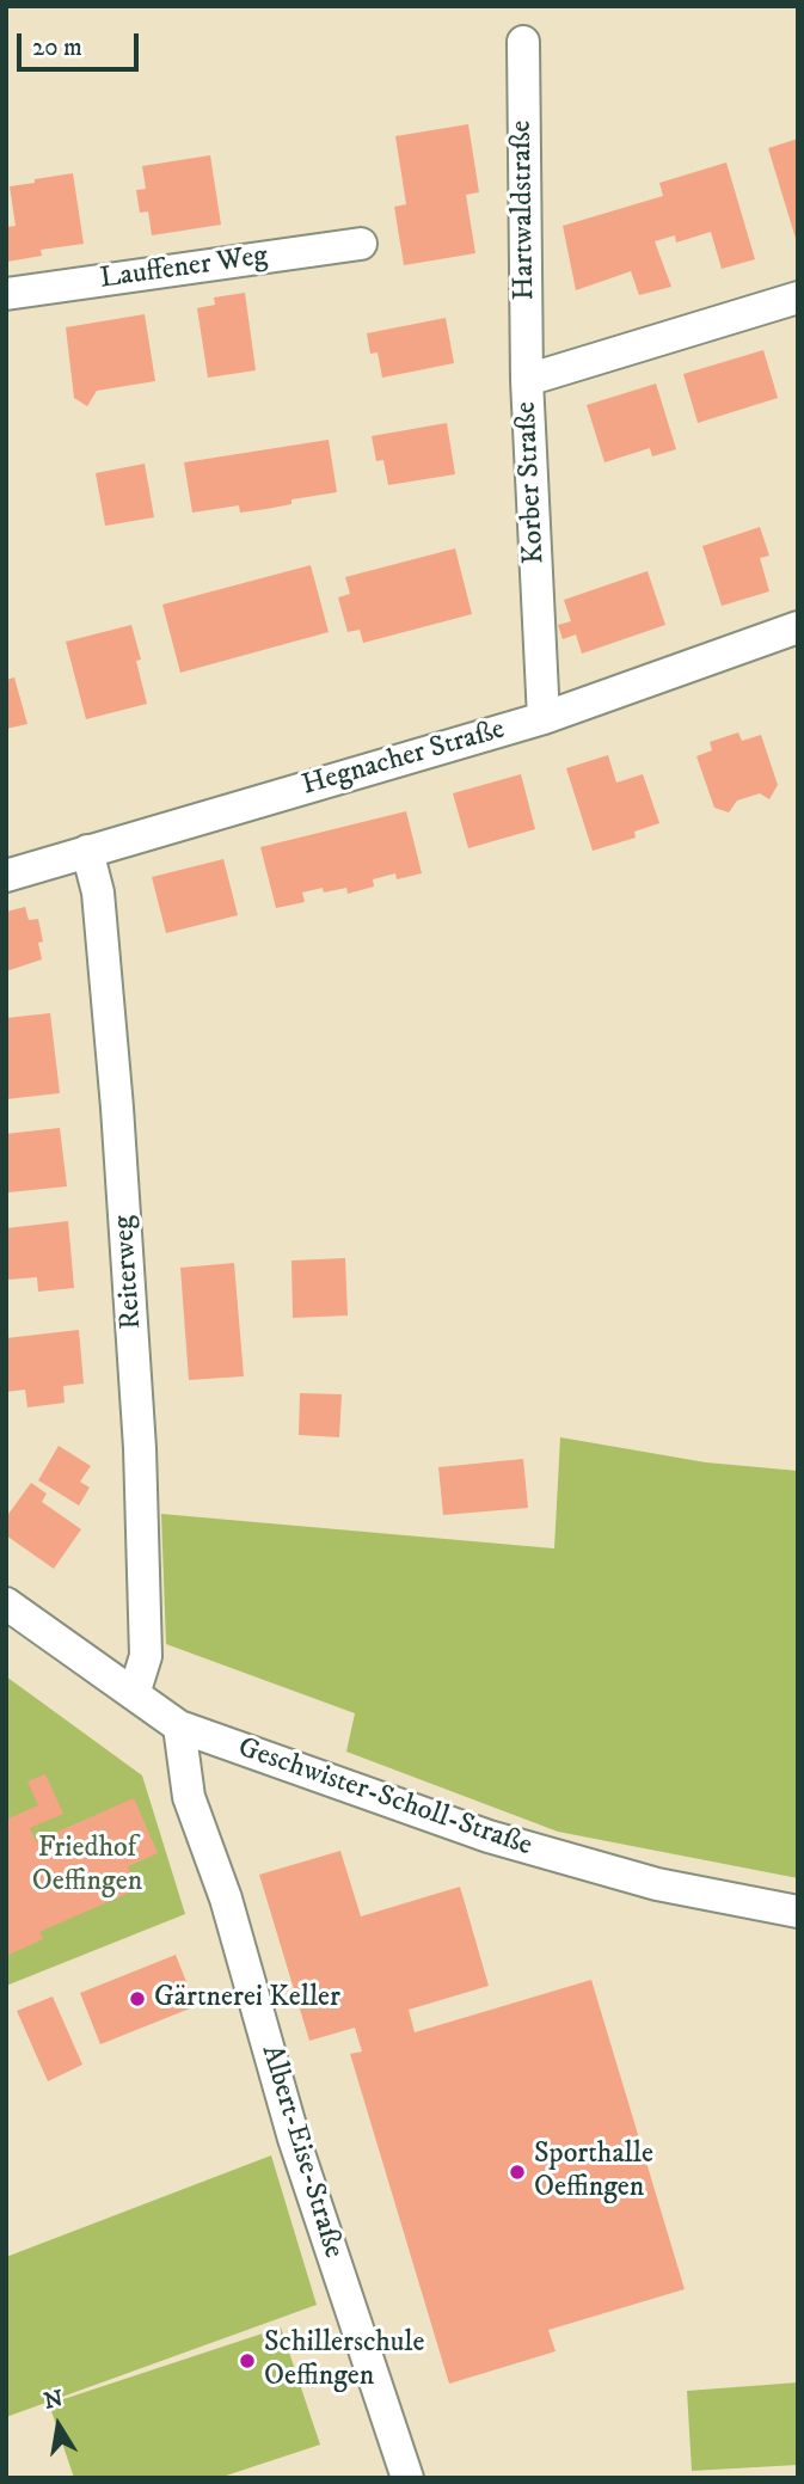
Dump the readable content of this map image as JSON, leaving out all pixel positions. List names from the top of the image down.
{
  "streets": {
    "street": [
      "Hartwaldstraße",
      "Lauffener Weg",
      "Korber Straße",
      "Hegnacher Straße",
      "Reiterweg",
      "Geschwister-Scholl-Straße",
      "Albert-Eise-Straße"
    ]
  },
  "crossings": [
    ["Hartwaldstraße", "Korber Straße"],
    ["Korber Straße", "Hegnacher Straße"],
    ["Hegnacher Straße", "Reiterweg"],
    ["Reiterweg", "Geschwister-Scholl-Straße"],
    ["Geschwister-Scholl-Straße", "Albert-Eise-Straße"]
  ],
  "parks": ["Friedhof Oeffingen"],
  "places": ["Gärtnerei Keller", "Sporthalle Oeffingen", "Schillerschule Oeffingen"],
  "scale_bar": "20 m",
  "north": "top"
}
